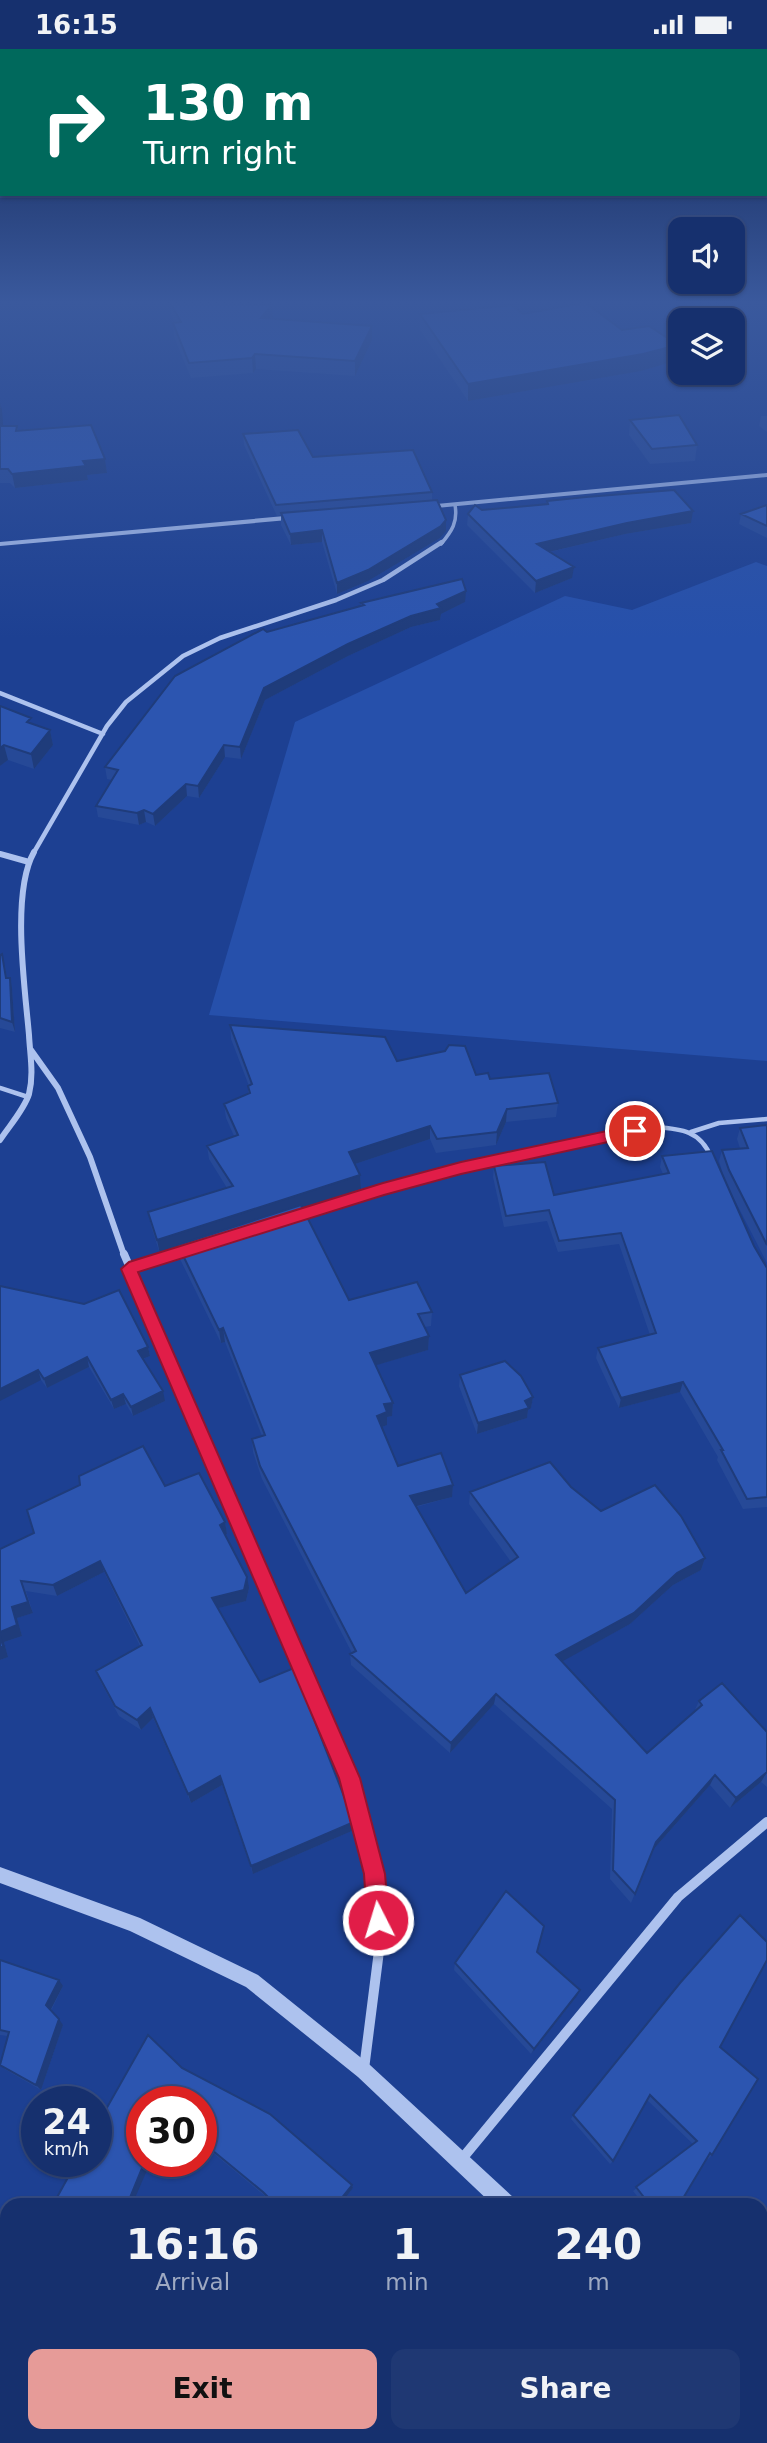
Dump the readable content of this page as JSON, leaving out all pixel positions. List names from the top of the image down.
{
  "page": {
    "status": "16:15",
    "turn": ["130 m", "Turn right"],
    "speed": "24 km/h",
    "limit": "30",
    "eta": [
      "16:16",
      "Arrival",
      "1",
      "min",
      "240",
      "m"
    ],
    "buttons": ["Exit", "Share"]
  }
}
